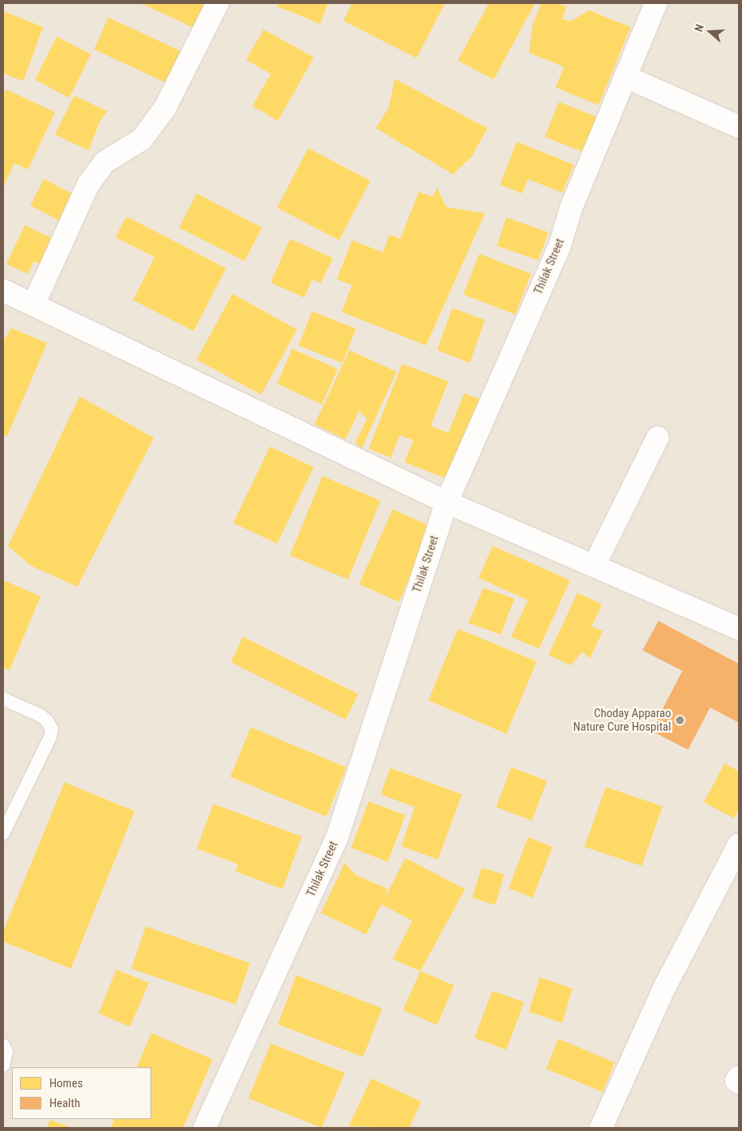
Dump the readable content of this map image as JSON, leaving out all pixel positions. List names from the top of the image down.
{
  "streets": {
    "street": ["Thilak Street"]
  },
  "places": ["Choday Apparao Nature Cure Hospital"],
  "legend": ["Homes", "Health"],
  "north": "left"
}
